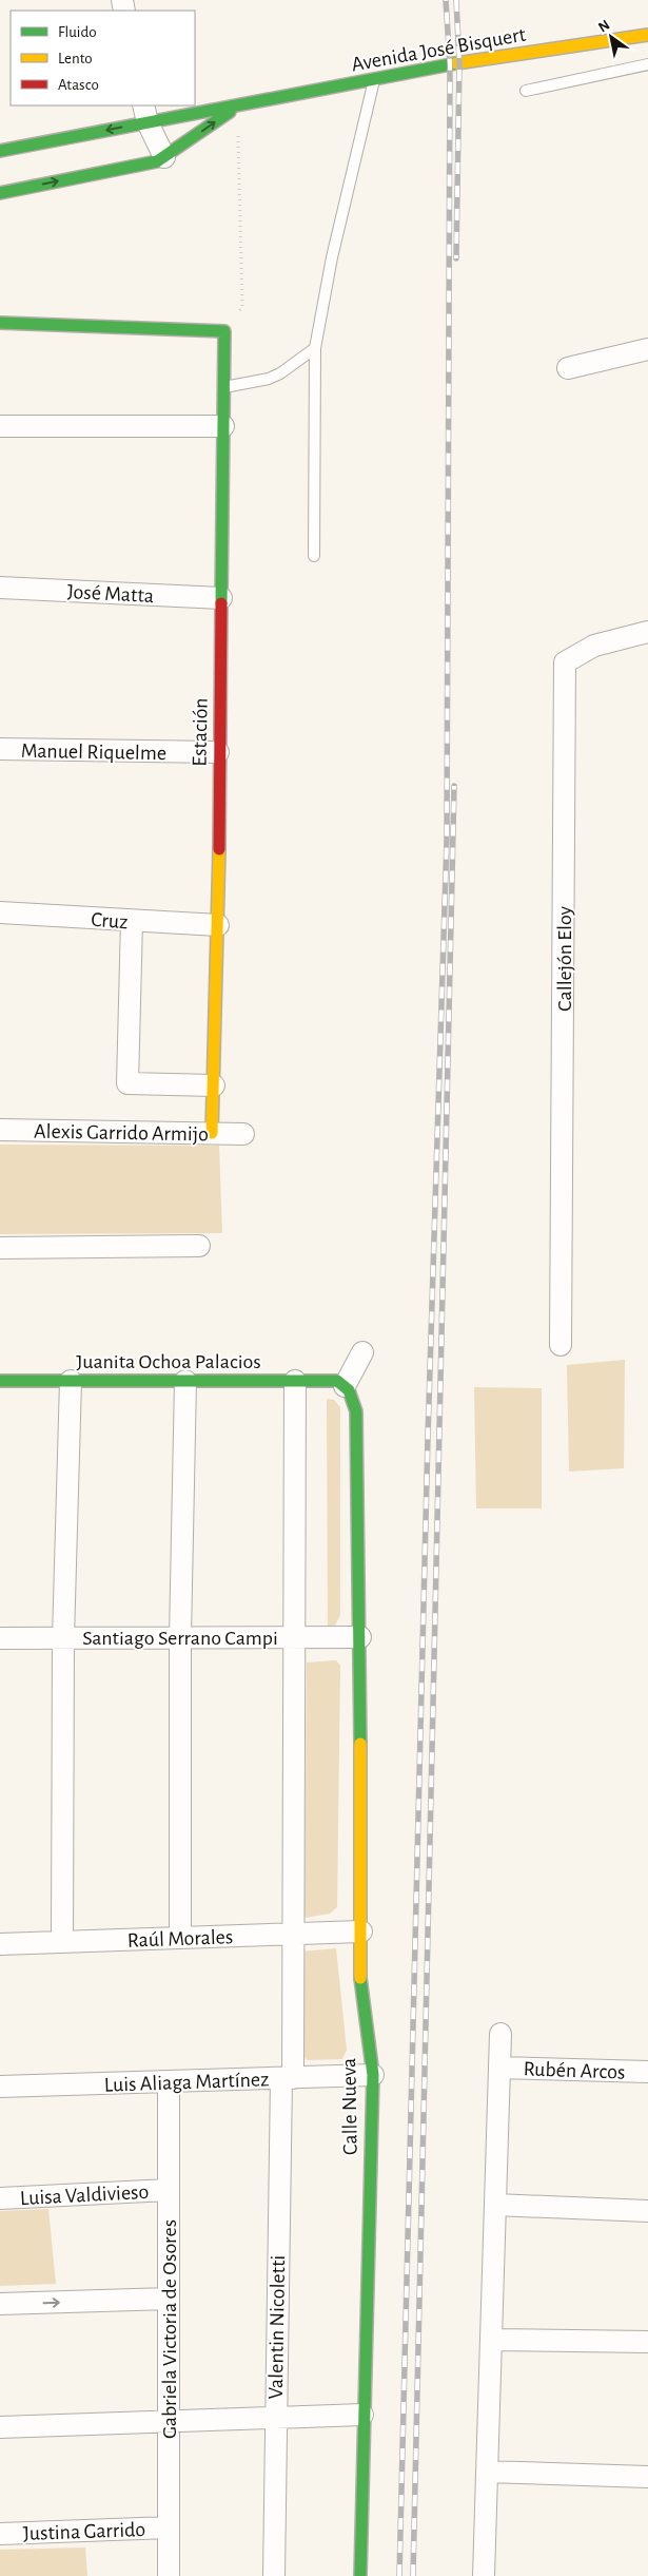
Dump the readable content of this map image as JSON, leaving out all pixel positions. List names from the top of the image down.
{
  "streets": {
    "street": [
      "Avenida José Bisquert",
      "José Matta",
      "Estación",
      "Manuel Riquelme",
      "Cruz",
      "Callejón Eloy",
      "Alexis Garrido Armijo",
      "Juanita Ochoa Palacios",
      "Santiago Serrano Campi",
      "Raúl Morales",
      "Rubén Arcos",
      "Luis Aliaga Martínez",
      "Calle Nueva",
      "Luisa Valdivieso",
      "Valentin Nicoletti",
      "Gabriela Victoria de Osores",
      "Justina Garrido"
    ]
  },
  "crossings": [
    ["José Matta", "Estación"],
    ["Estación", "Manuel Riquelme"],
    ["Estación", "Cruz"],
    ["Estación", "Alexis Garrido Armijo"],
    ["Juanita Ochoa Palacios", "Calle Nueva"],
    ["Juanita Ochoa Palacios", "Valentin Nicoletti"],
    ["Santiago Serrano Campi", "Calle Nueva"],
    ["Santiago Serrano Campi", "Valentin Nicoletti"],
    ["Raúl Morales", "Calle Nueva"],
    ["Raúl Morales", "Valentin Nicoletti"],
    ["Luis Aliaga Martínez", "Calle Nueva"],
    ["Luis Aliaga Martínez", "Valentin Nicoletti"],
    ["Luis Aliaga Martínez", "Gabriela Victoria de Osores"],
    ["Luisa Valdivieso", "Gabriela Victoria de Osores"],
    ["Gabriela Victoria de Osores", "Justina Garrido"]
  ],
  "legend": ["Fluido", "Lento", "Atasco"],
  "north": "top left"
}
